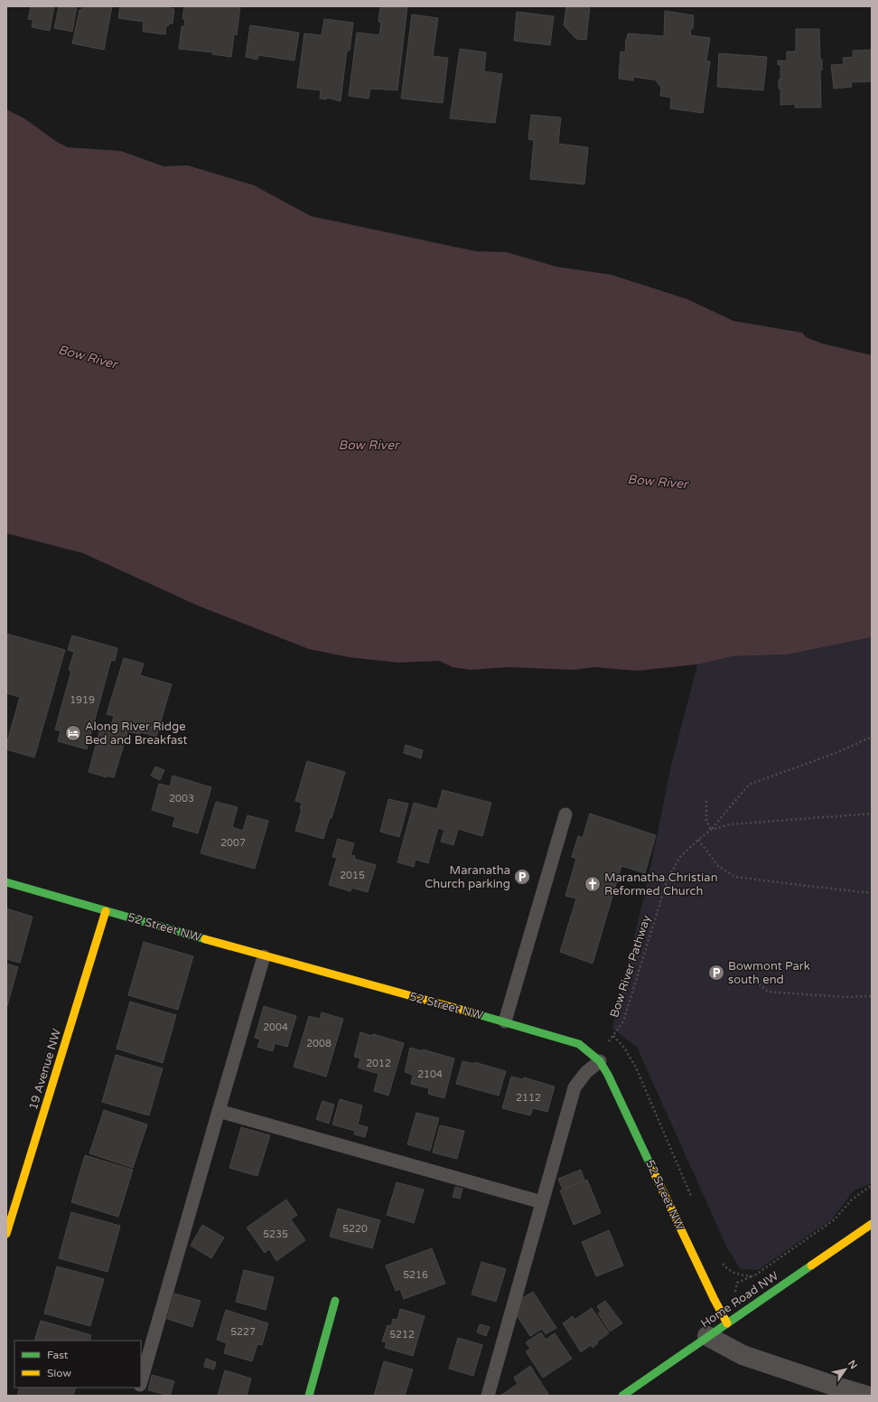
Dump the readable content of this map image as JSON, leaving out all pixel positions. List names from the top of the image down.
{
  "streets": {
    "street": ["52 Street NW", "19 Avenue NW", "Home Road NW"],
    "path": ["Bow River Pathway"]
  },
  "crossings": [
    ["52 Street NW", "19 Avenue NW"],
    ["52 Street NW", "Home Road NW"]
  ],
  "water": ["Bow River"],
  "places": {
    "hotel": ["Along River Ridge Bed and Breakfast"],
    "parking": ["Maranatha Church parking", "Bowmont Park south end"],
    "church": ["Maranatha Christian Reformed Church"]
  },
  "house_numbers": [
    "1919",
    "2003",
    "2007",
    "2015",
    "2004",
    "2008",
    "2012",
    "2104",
    "2112",
    "5220",
    "5235",
    "5216",
    "5227",
    "5212"
  ],
  "legend": ["Fast", "Slow"],
  "north": "top right"
}
